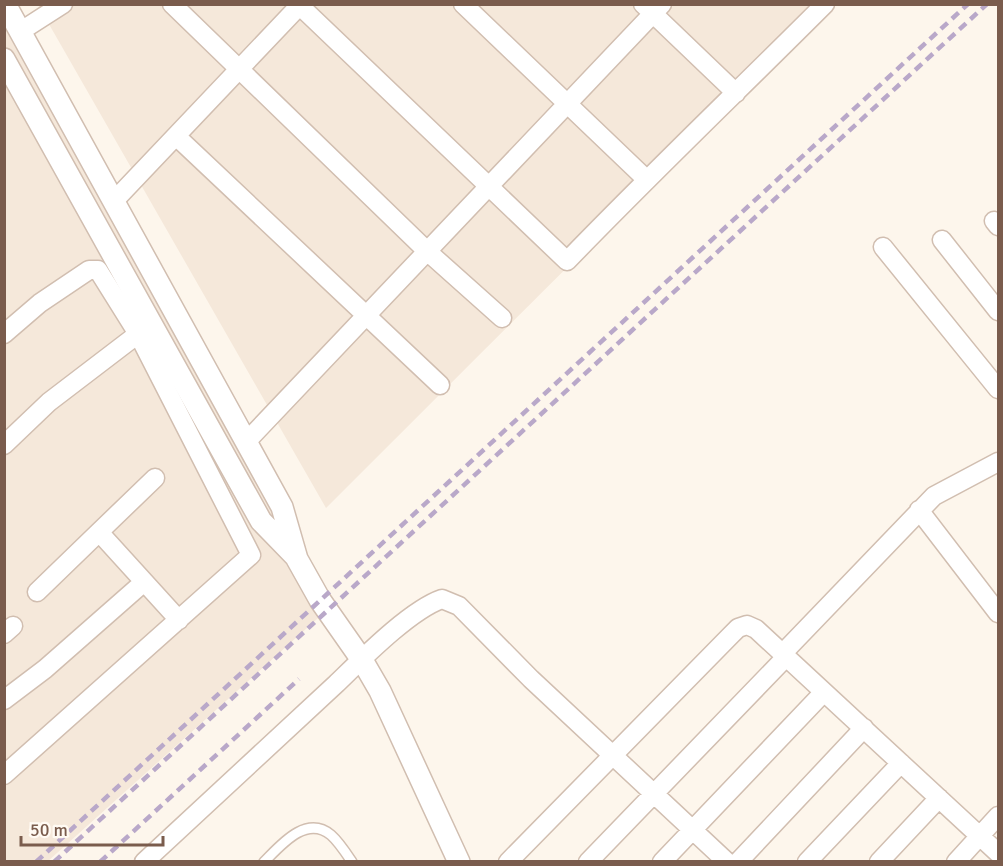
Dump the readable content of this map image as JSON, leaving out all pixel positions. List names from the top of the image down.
{
  "scale_bar": "50 m"
}
